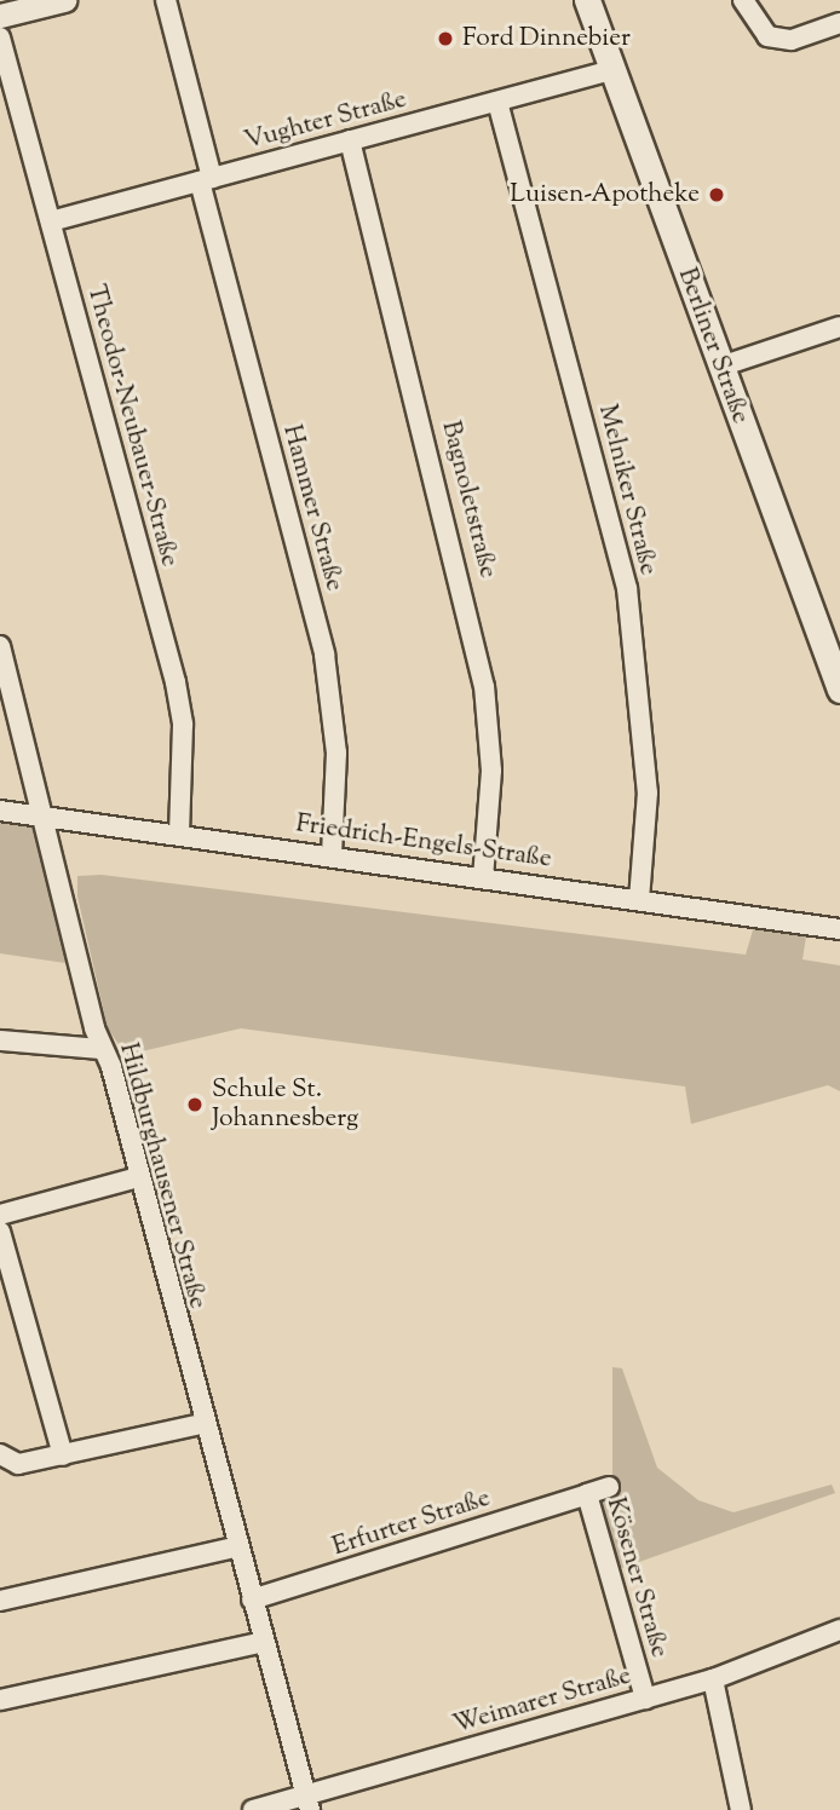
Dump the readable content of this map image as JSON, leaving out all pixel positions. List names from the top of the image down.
{
  "streets": {
    "main road": ["Berliner Straße"],
    "street": [
      "Vughter Straße",
      "Theodor-Neubauer-Straße",
      "Melniker Straße",
      "Bagnoletstraße",
      "Hammer Straße",
      "Friedrich-Engels-Straße",
      "Hildburghausener Straße",
      "Erfurter Straße",
      "Kösener Straße",
      "Weimarer Straße"
    ]
  },
  "crossings": [
    ["Vughter Straße", "Berliner Straße"],
    ["Vughter Straße", "Theodor-Neubauer-Straße"],
    ["Vughter Straße", "Melniker Straße"],
    ["Vughter Straße", "Bagnoletstraße"],
    ["Vughter Straße", "Hammer Straße"],
    ["Theodor-Neubauer-Straße", "Friedrich-Engels-Straße"],
    ["Melniker Straße", "Friedrich-Engels-Straße"],
    ["Bagnoletstraße", "Friedrich-Engels-Straße"],
    ["Hammer Straße", "Friedrich-Engels-Straße"],
    ["Friedrich-Engels-Straße", "Hildburghausener Straße"],
    ["Hildburghausener Straße", "Erfurter Straße"],
    ["Hildburghausener Straße", "Weimarer Straße"],
    ["Erfurter Straße", "Kösener Straße"],
    ["Kösener Straße", "Weimarer Straße"]
  ],
  "places": ["Ford Dinnebier", "Luisen-Apotheke", "Schule St. Johannesberg"]
}
